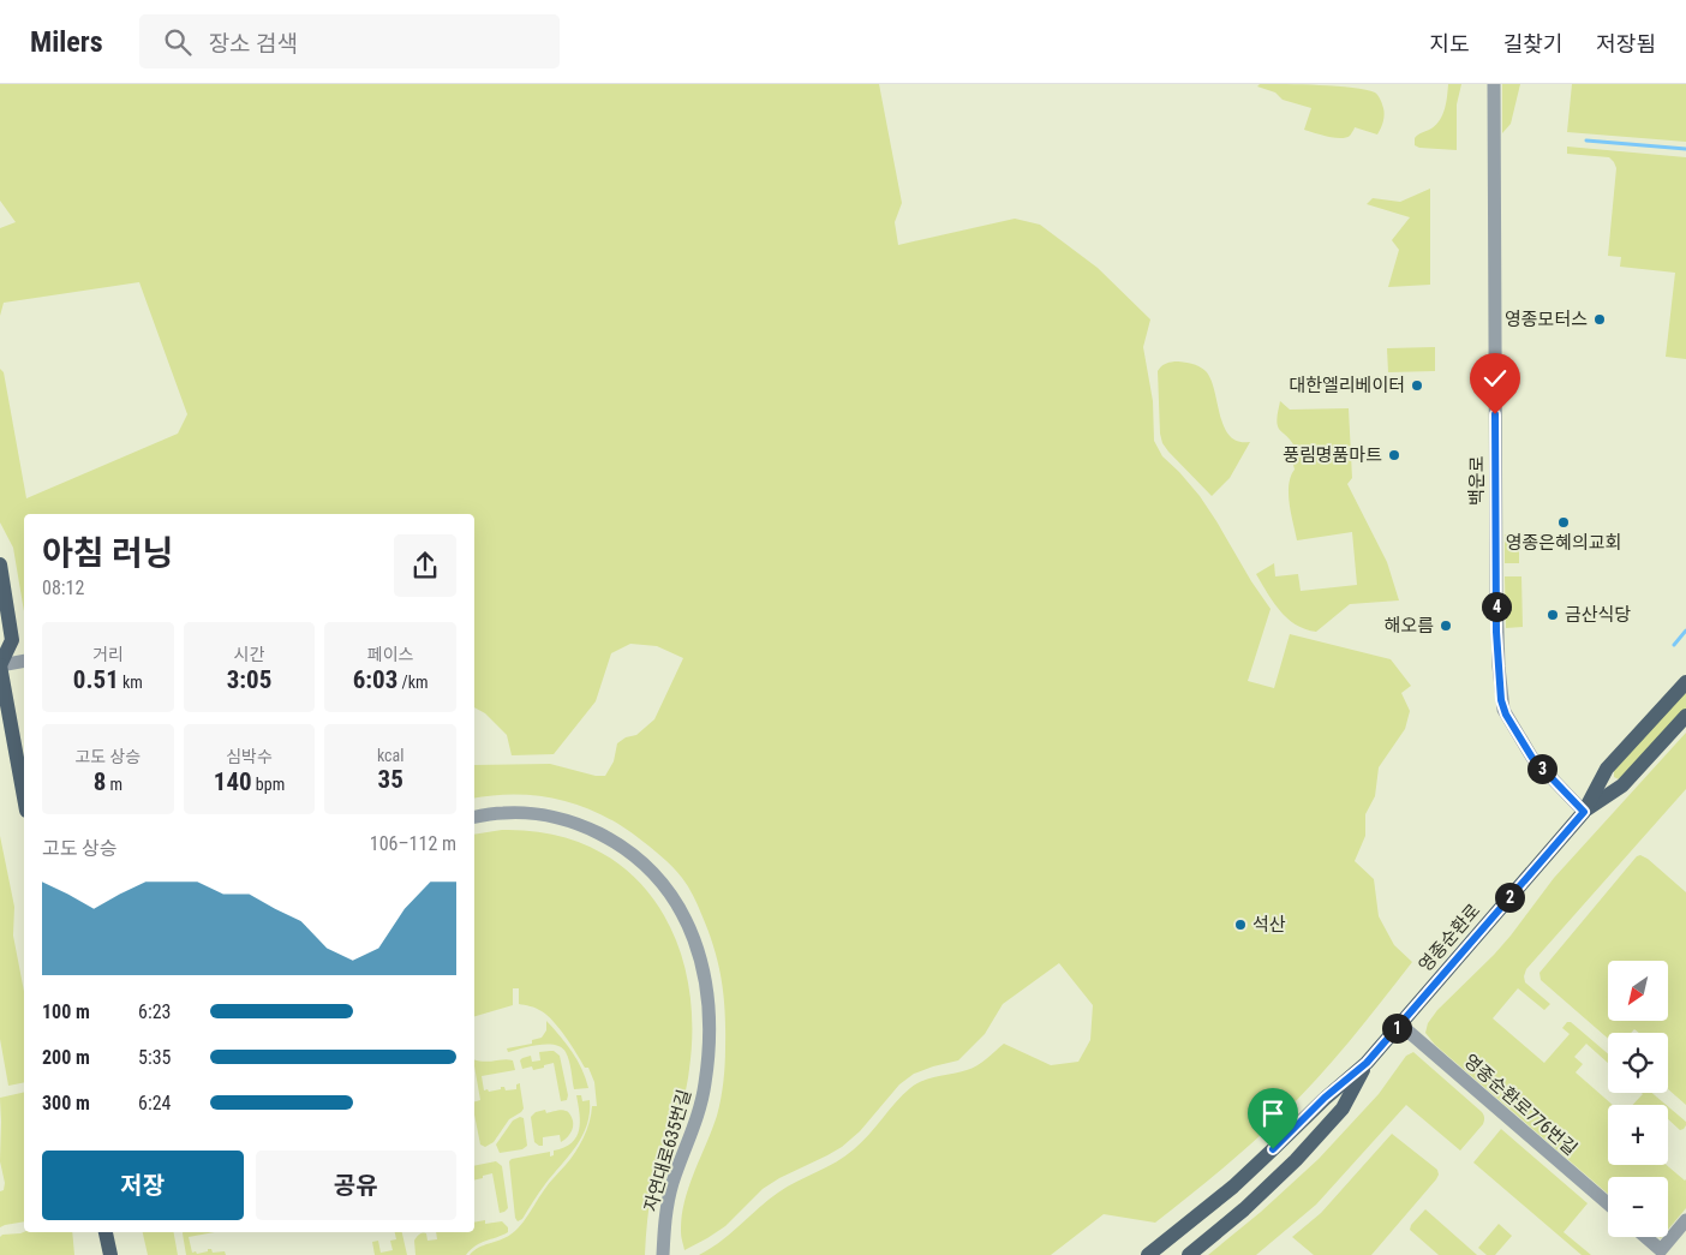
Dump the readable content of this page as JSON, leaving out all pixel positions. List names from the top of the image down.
{
  "streets": {
    "main road": ["영종순환로"],
    "street": ["백운로", "영종순환로776번길", "자연대로635번길"]
  },
  "crossings": [
    ["백운로", "영종순환로"],
    ["영종순환로", "영종순환로776번길"]
  ],
  "places": [
    "영종모터스",
    "대한엘리베이터",
    "풍림명품마트",
    "영종은혜의교회",
    "금산식당",
    "해오름",
    "석산"
  ],
  "north": "bottom left",
  "page": {
    "header": "Milers",
    "search": "장소 검색",
    "nav": ["지도", "길찾기", "저장됨"],
    "heading": ["아침 러닝", "08:12"],
    "pins": [
      "4",
      "3",
      "2",
      "1"
    ],
    "stats": [
      ["거리", "0.51 km"],
      ["시간", "3:05"],
      ["페이스", "6:03 /km"],
      ["고도 상승", "8 m"],
      ["심박수", "140 bpm"],
      ["kcal", "35"]
    ],
    "chart": ["고도 상승", "106–112 m"],
    "map_buttons": ["+", "−"],
    "list": [
      {
        "name": "100 m",
        "note": "6:23"
      },
      {
        "name": "200 m",
        "note": "5:35"
      },
      {
        "name": "300 m",
        "note": "6:24"
      }
    ],
    "buttons": ["저장", "공유"]
  }
}
